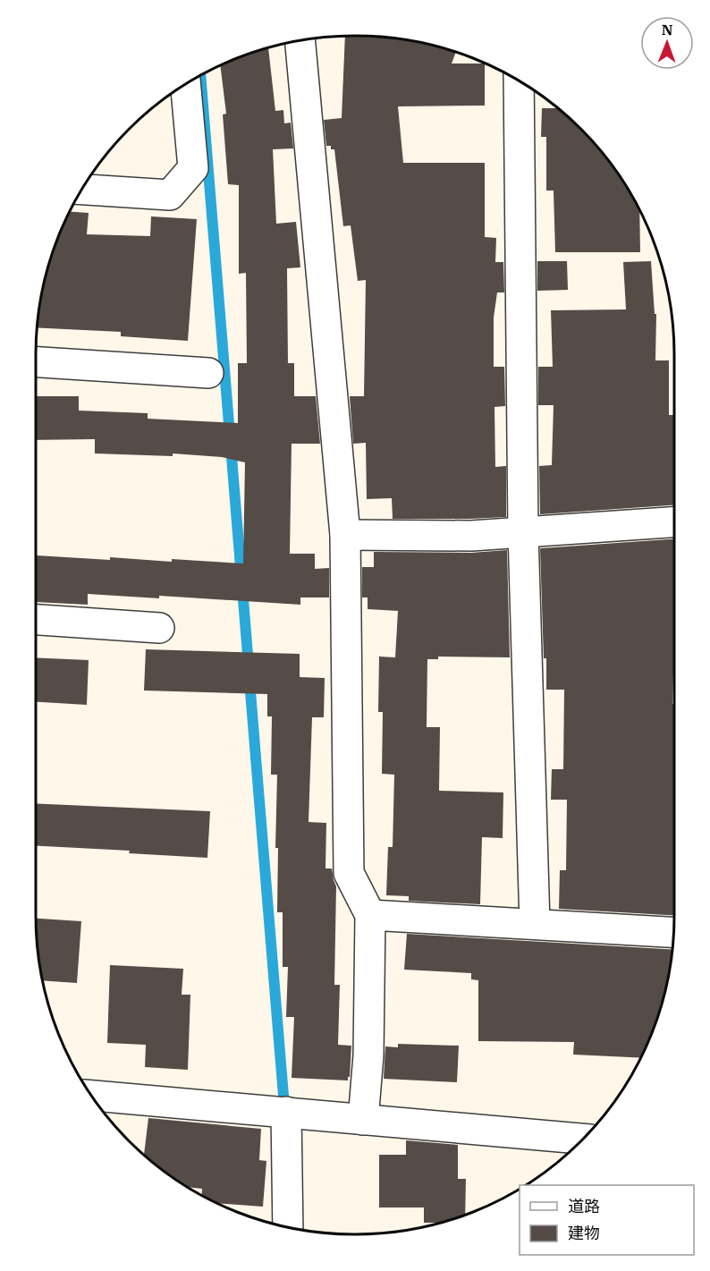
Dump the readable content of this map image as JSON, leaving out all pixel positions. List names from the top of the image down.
{
  "legend": ["道路", "建物"],
  "north": "top"
}
